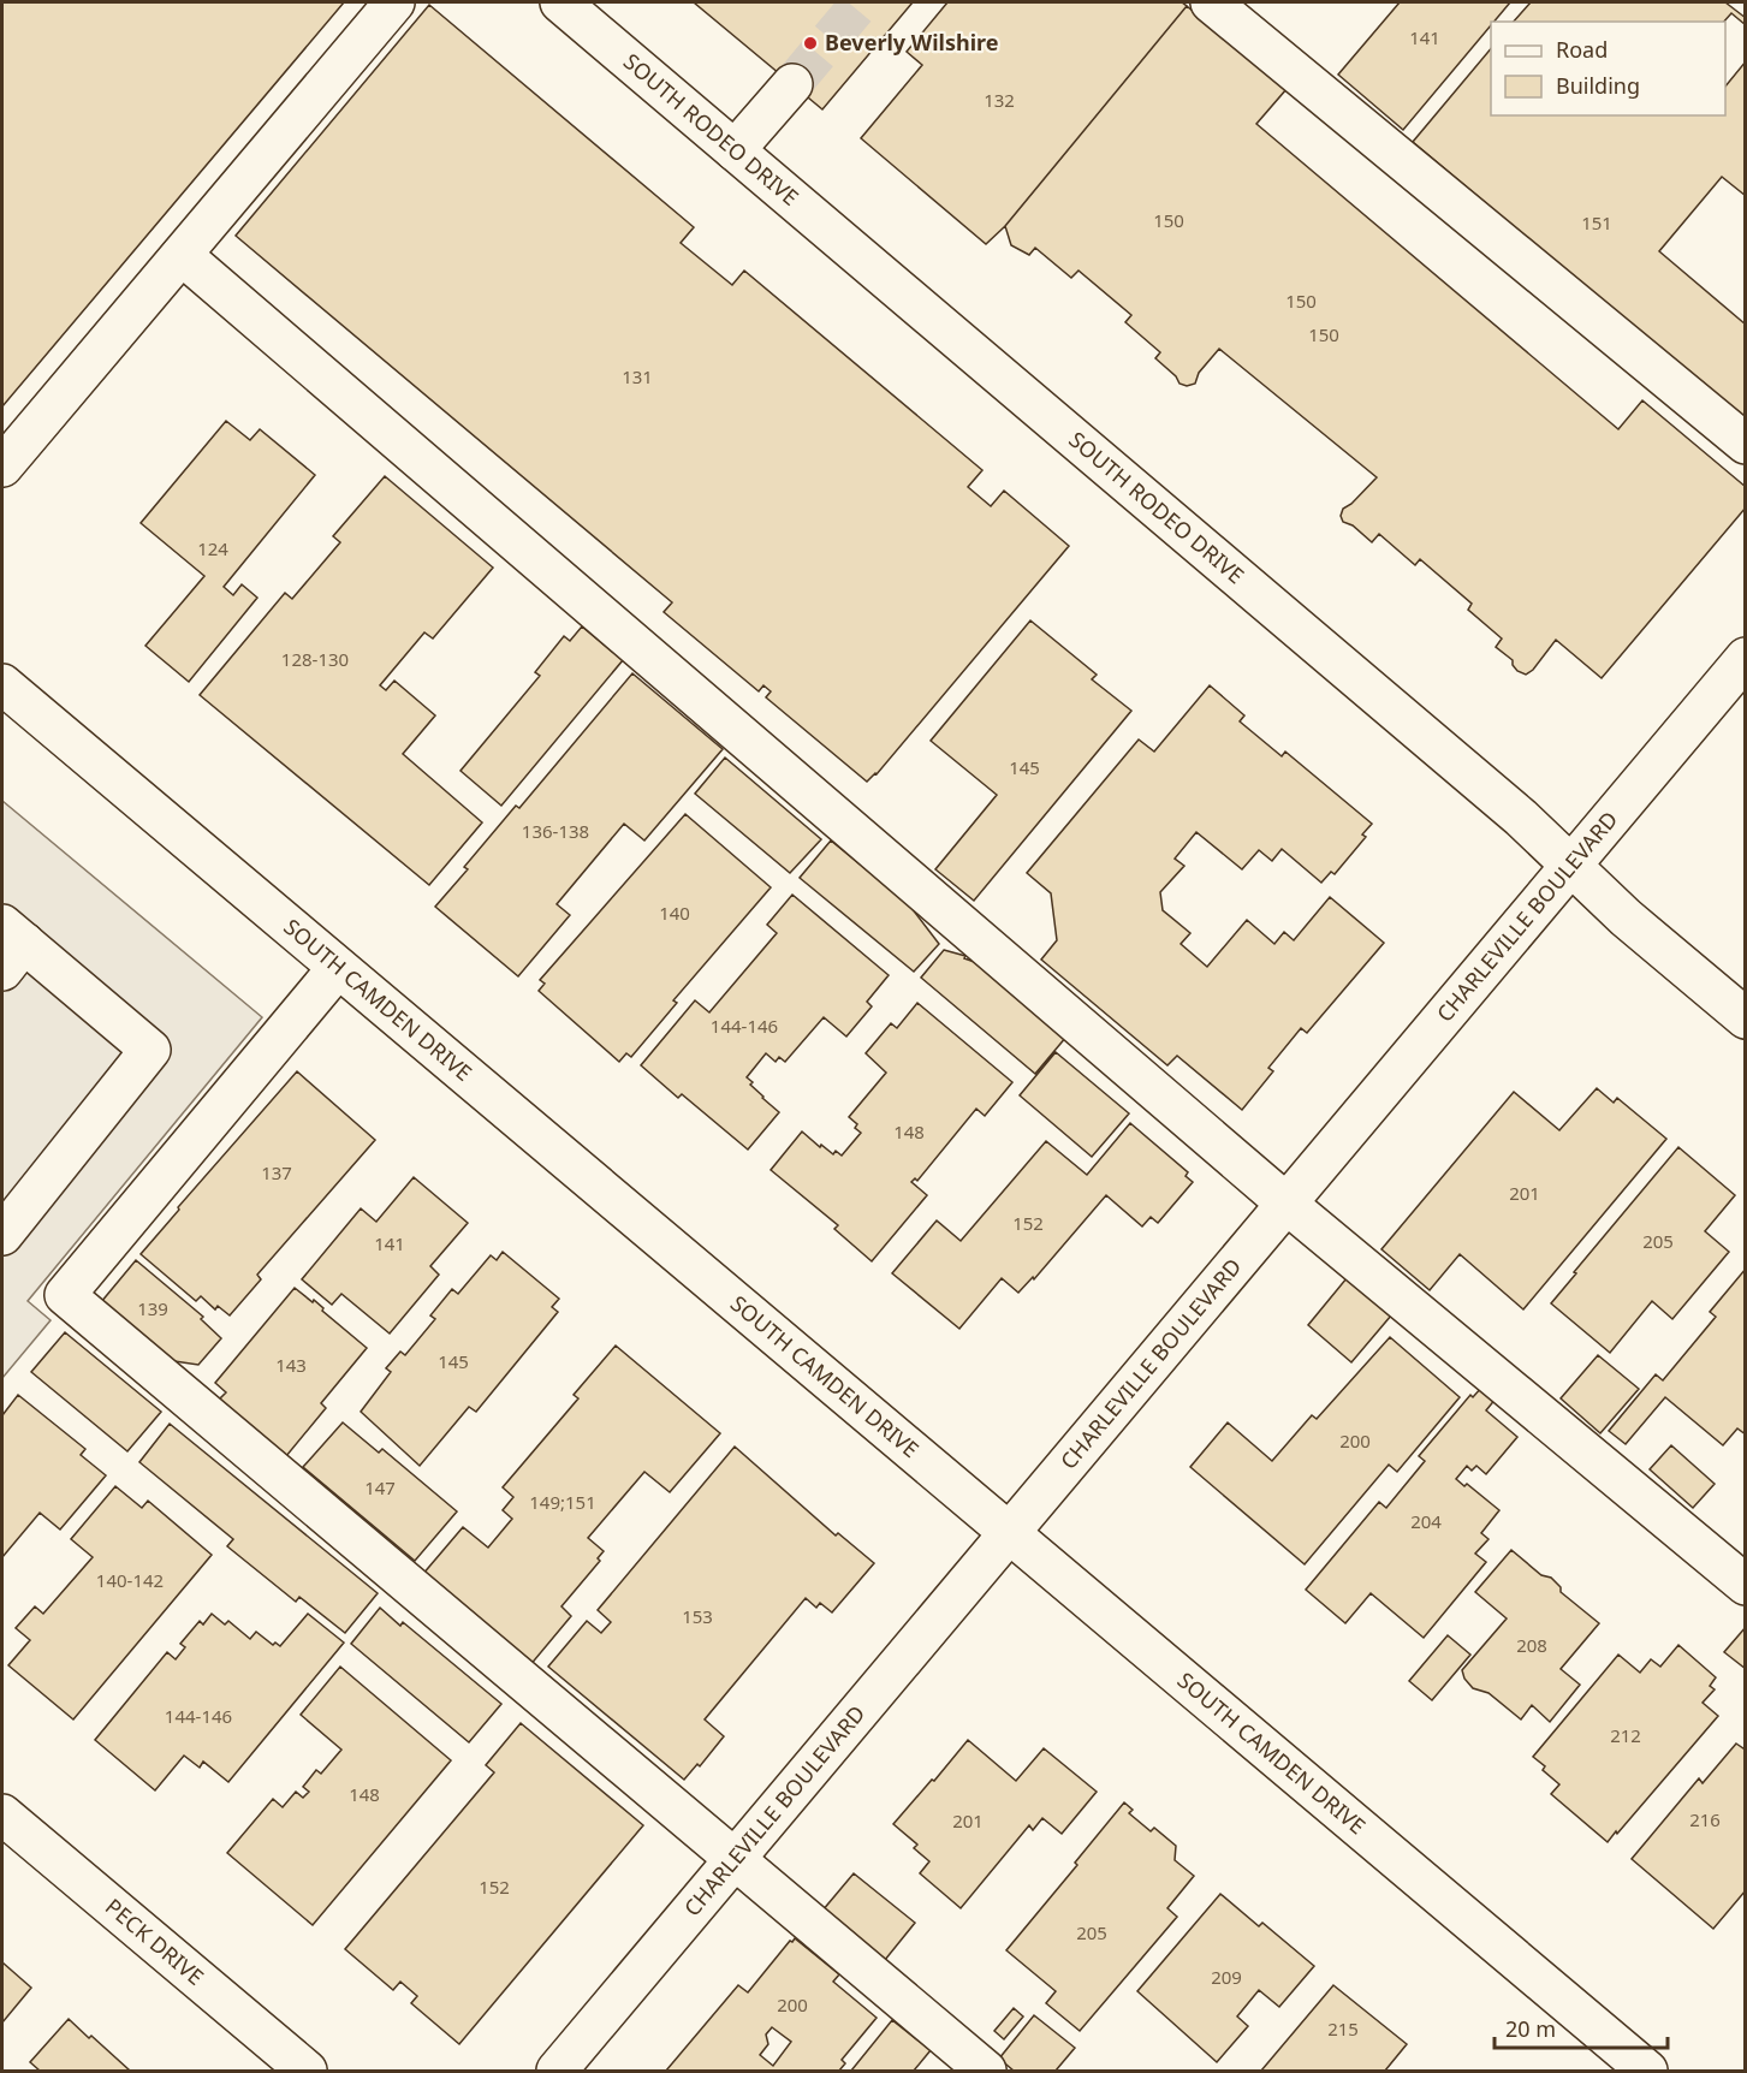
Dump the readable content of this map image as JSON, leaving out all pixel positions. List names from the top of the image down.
{
  "streets": {
    "street": [
      "SOUTH RODEO DRIVE",
      "CHARLEVILLE BOULEVARD",
      "SOUTH CAMDEN DRIVE",
      "PECK DRIVE"
    ]
  },
  "crossings": [
    ["SOUTH RODEO DRIVE", "CHARLEVILLE BOULEVARD"],
    ["CHARLEVILLE BOULEVARD", "SOUTH CAMDEN DRIVE"]
  ],
  "places": ["Beverly Wilshire"],
  "house_numbers": [
    "141",
    "132",
    "150",
    "151",
    "150",
    "150",
    "131",
    "124",
    "128-130",
    "145",
    "136-138",
    "140",
    "144-146",
    "148",
    "137",
    "201",
    "152",
    "205",
    "141",
    "139",
    "145",
    "143",
    "200",
    "147",
    "149;151",
    "204",
    "140-142",
    "153",
    "208",
    "144-146",
    "212",
    "148",
    "216",
    "201",
    "152",
    "205",
    "209",
    "200",
    "215"
  ],
  "legend": ["Road", "Building"],
  "scale_bar": "20 m"
}
